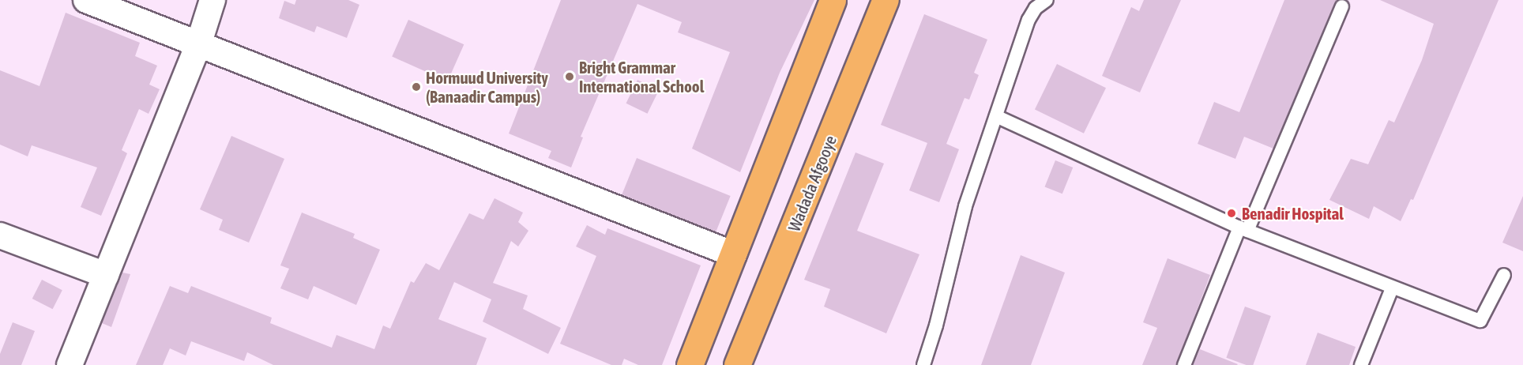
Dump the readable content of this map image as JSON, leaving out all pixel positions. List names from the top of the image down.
{
  "streets": {
    "highway": ["Wadada Afgooye"]
  },
  "places": ["Bright Grammar International School", "Hormuud University (Banaadir Campus)", "Benadir Hospital"]
}
